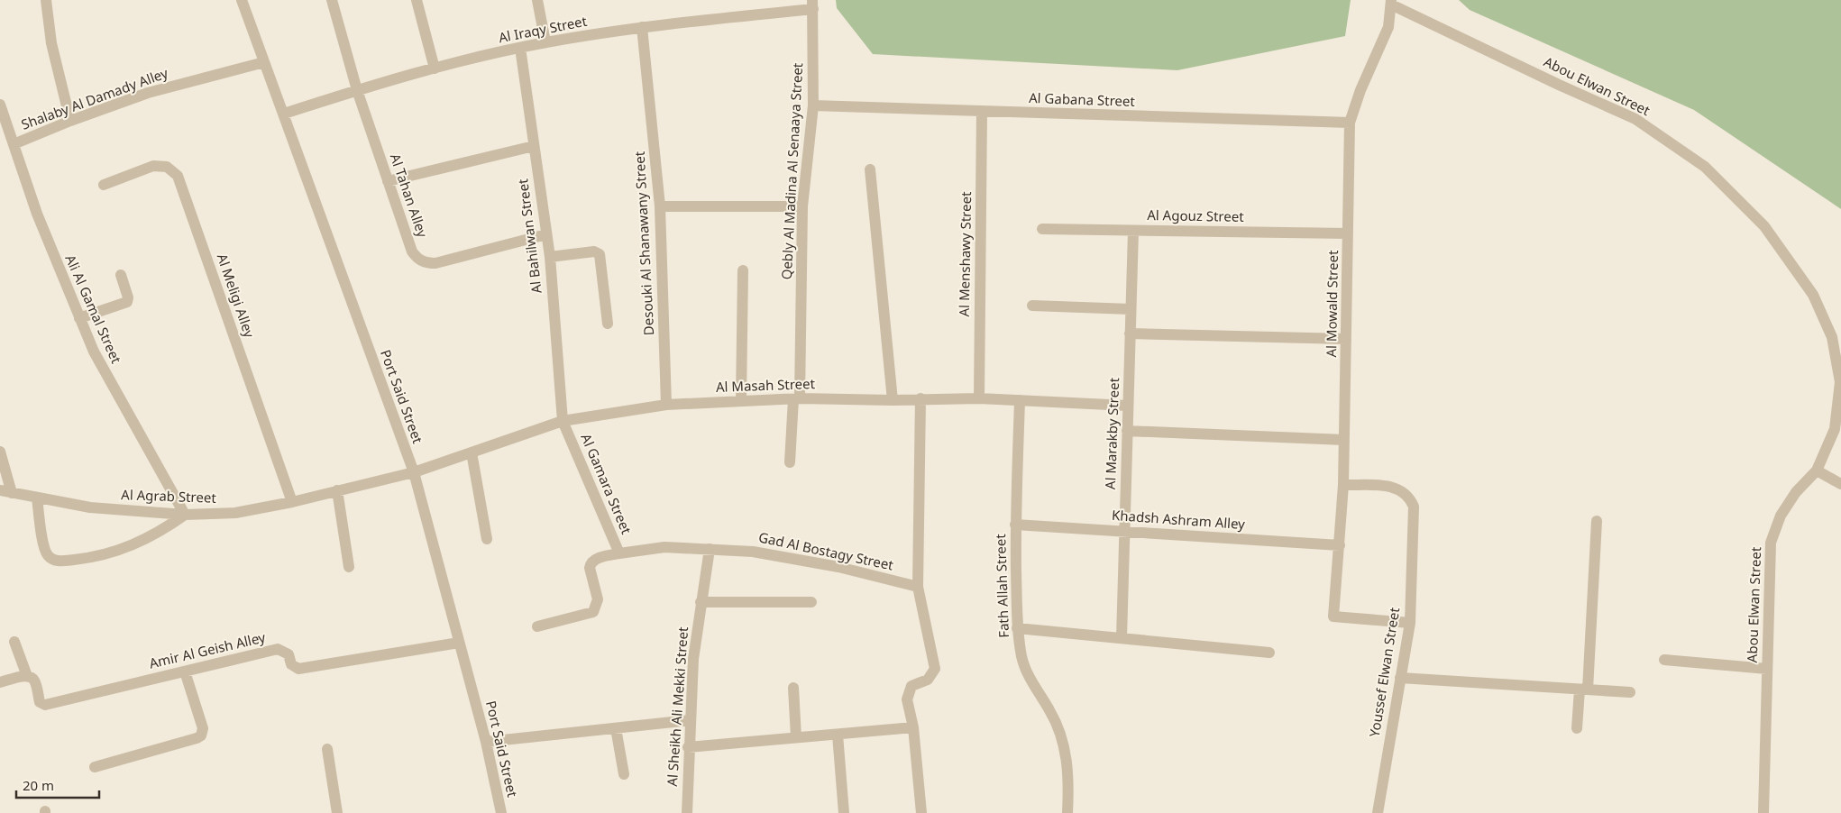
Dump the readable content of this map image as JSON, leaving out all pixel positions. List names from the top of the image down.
{
  "streets": {
    "street": [
      "Al Iraqy Street",
      "Abou Elwan Street",
      "Shalaby Al Damady Alley",
      "Al Gabana Street",
      "Qebly Al Madina Al Senaaya Street",
      "Al Tahan Alley",
      "Al Agouz Street",
      "Al Bahilwan Street",
      "Desouki Al Shanawany Street",
      "Al Menshawy Street",
      "Al Meligi Alley",
      "Al Mowald Street",
      "Ali Al Gamal Street",
      "Al Masah Street",
      "Port Said Street",
      "Al Marakby Street",
      "Al Gamara Street",
      "Al Agrab Street",
      "Khadsh Ashram Alley",
      "Gad Al Bostagy Street",
      "Fath Allah Street",
      "Amir Al Geish Alley",
      "Youssef Elwan Street",
      "Al Sheikh Ali Mekki Street"
    ]
  },
  "crossings": [
    ["Al Iraqy Street", "Qebly Al Madina Al Senaaya Street"],
    ["Al Iraqy Street", "Al Tahan Alley"],
    ["Al Iraqy Street", "Al Bahilwan Street"],
    ["Al Iraqy Street", "Desouki Al Shanawany Street"],
    ["Al Iraqy Street", "Port Said Street"],
    ["Abou Elwan Street", "Al Mowald Street"],
    ["Shalaby Al Damady Alley", "Ali Al Gamal Street"],
    ["Shalaby Al Damady Alley", "Port Said Street"],
    ["Al Gabana Street", "Qebly Al Madina Al Senaaya Street"],
    ["Al Gabana Street", "Al Menshawy Street"],
    ["Al Gabana Street", "Al Mowald Street"],
    ["Qebly Al Madina Al Senaaya Street", "Al Masah Street"],
    ["Al Tahan Alley", "Al Bahilwan Street"],
    ["Al Agouz Street", "Al Mowald Street"],
    ["Al Agouz Street", "Al Marakby Street"],
    ["Al Bahilwan Street", "Al Masah Street"],
    ["Al Bahilwan Street", "Al Gamara Street"],
    ["Desouki Al Shanawany Street", "Al Masah Street"],
    ["Al Menshawy Street", "Al Masah Street"],
    ["Al Meligi Alley", "Al Agrab Street"],
    ["Al Mowald Street", "Khadsh Ashram Alley"],
    ["Al Mowald Street", "Youssef Elwan Street"],
    ["Ali Al Gamal Street", "Al Agrab Street"],
    ["Al Masah Street", "Port Said Street"],
    ["Al Masah Street", "Al Marakby Street"],
    ["Al Masah Street", "Al Gamara Street"],
    ["Al Masah Street", "Al Agrab Street"],
    ["Al Masah Street", "Fath Allah Street"],
    ["Port Said Street", "Al Agrab Street"],
    ["Port Said Street", "Amir Al Geish Alley"],
    ["Al Marakby Street", "Khadsh Ashram Alley"],
    ["Al Gamara Street", "Gad Al Bostagy Street"],
    ["Khadsh Ashram Alley", "Fath Allah Street"],
    ["Gad Al Bostagy Street", "Al Sheikh Ali Mekki Street"]
  ],
  "scale_bar": "20 m"
}
